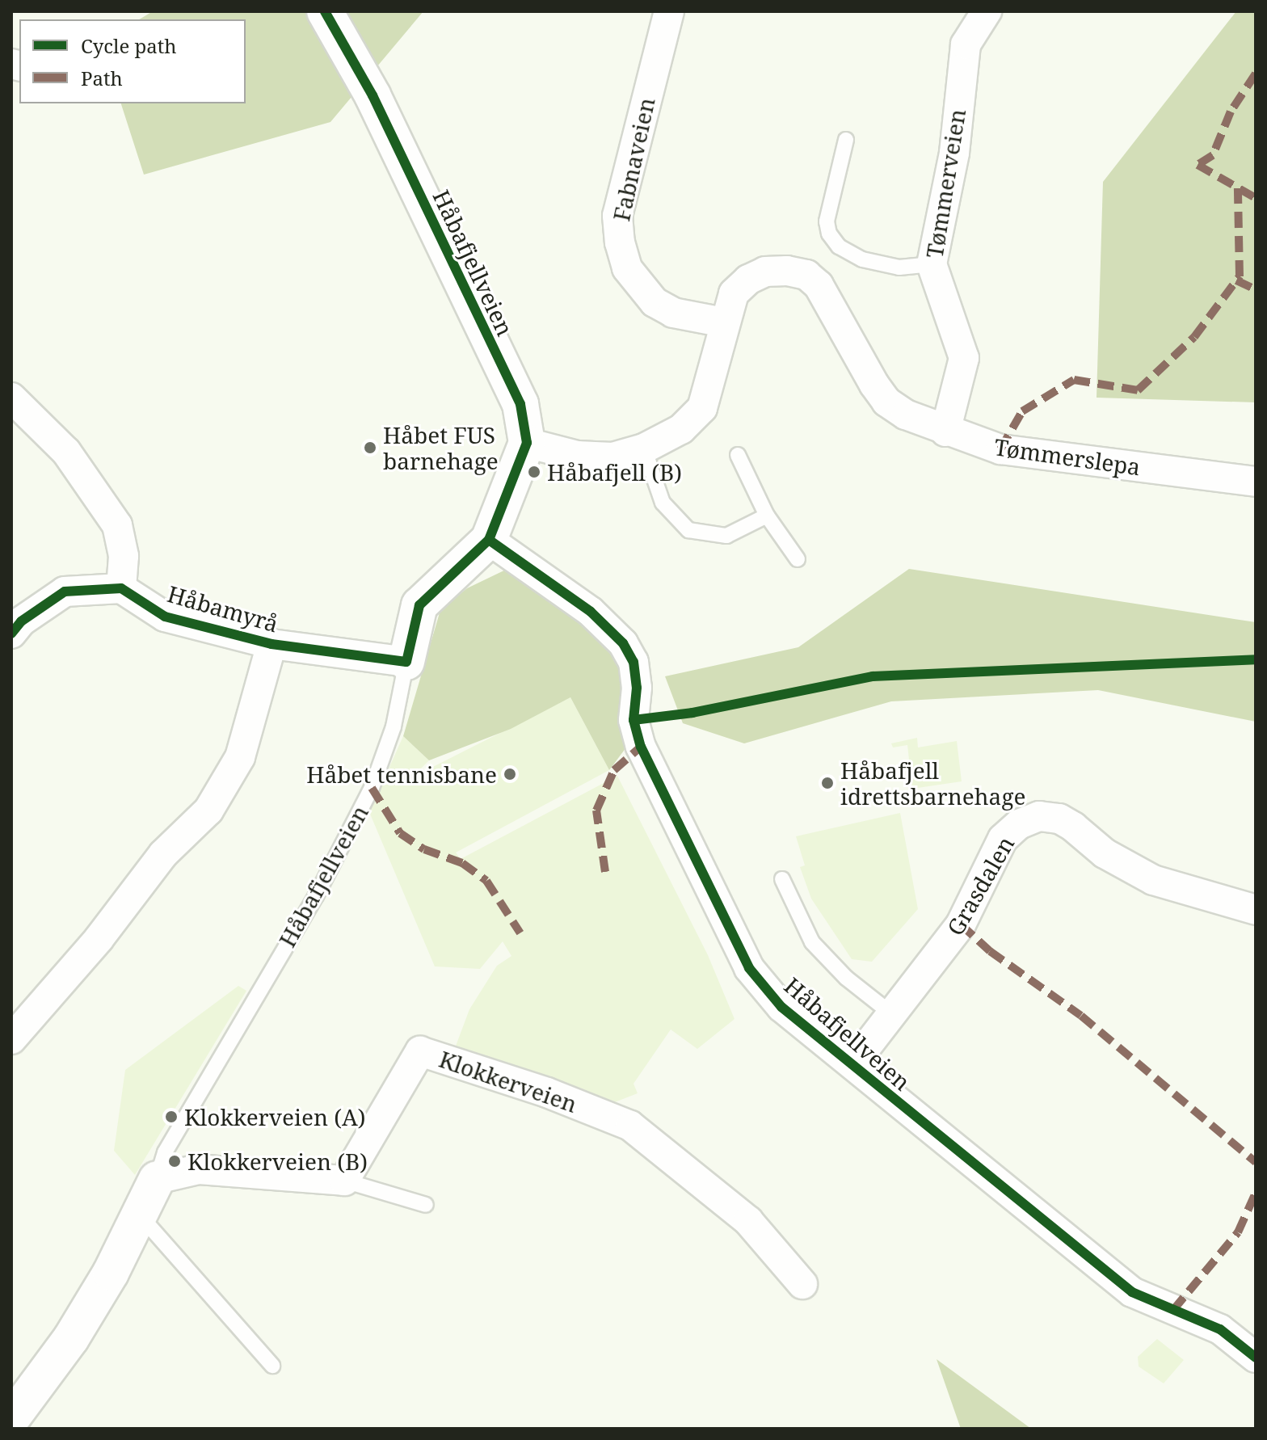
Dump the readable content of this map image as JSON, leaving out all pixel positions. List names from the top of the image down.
{
  "streets": {
    "street": [
      "Fabnaveien",
      "Tømmerveien",
      "Håbafjellveien",
      "Tømmerslepa",
      "Håbamyrå",
      "Grasdalen",
      "Klokkerveien"
    ]
  },
  "crossings": [
    ["Fabnaveien", "Tømmerslepa"],
    ["Tømmerveien", "Tømmerslepa"],
    ["Håbafjellveien", "Tømmerslepa"],
    ["Håbafjellveien", "Håbamyrå"],
    ["Håbafjellveien", "Grasdalen"]
  ],
  "places": [
    "Håbet FUS barnehage",
    "Håbafjell (B)",
    "Håbet tennisbane",
    "Håbafjell idrettsbarnehage",
    "Klokkerveien (A)",
    "Klokkerveien (B)"
  ],
  "legend": ["Cycle path", "Path"]
}
